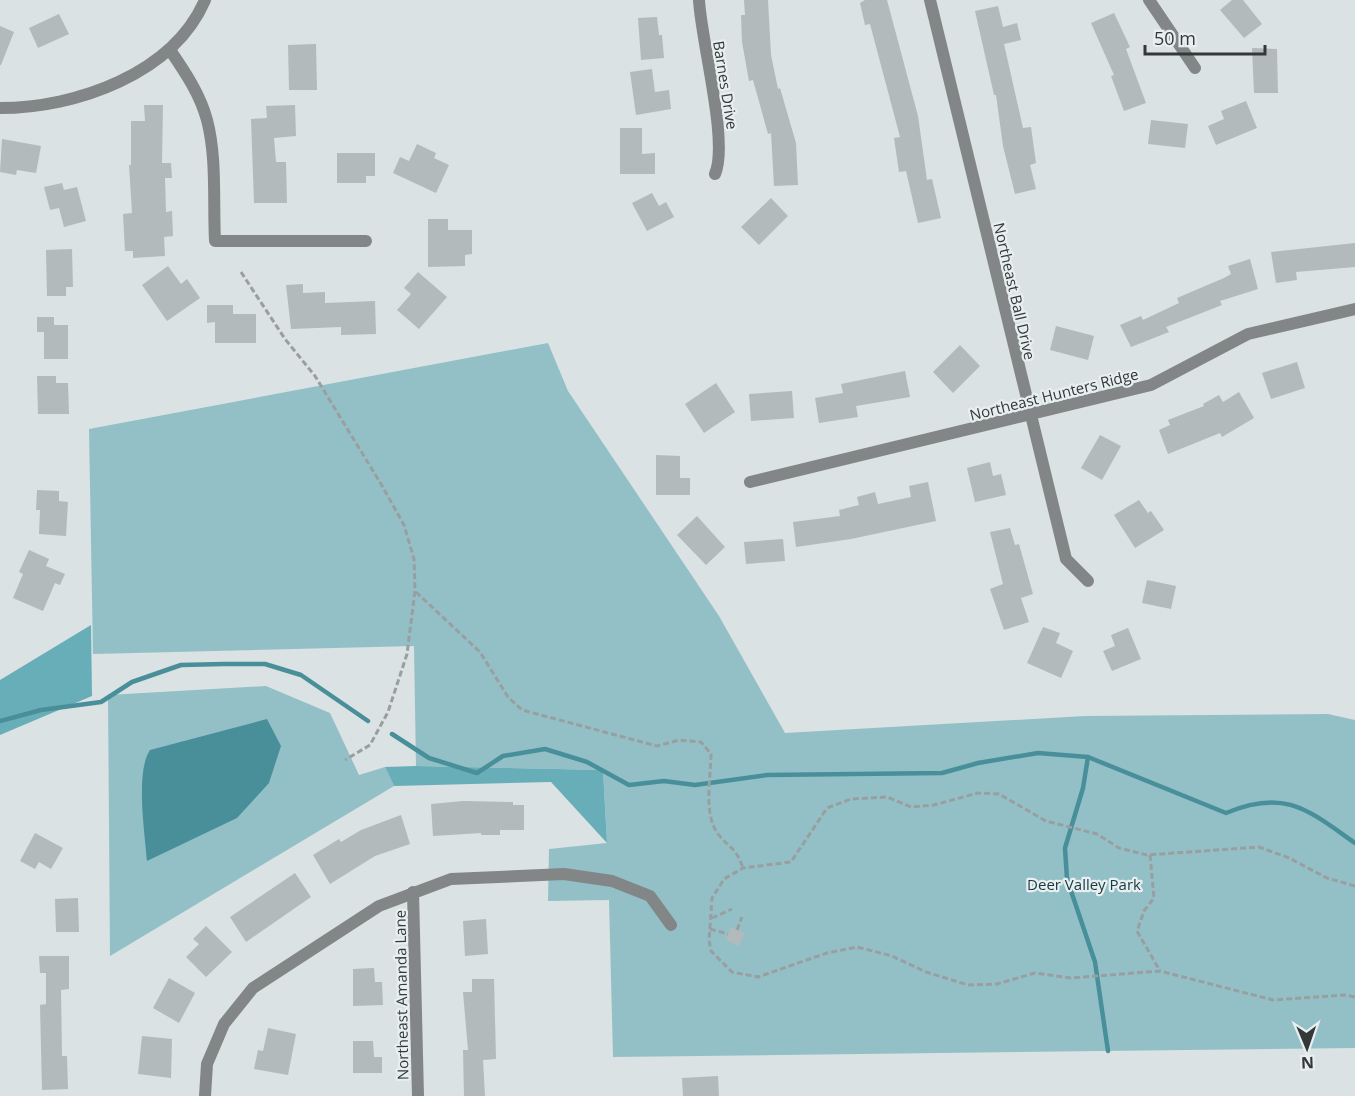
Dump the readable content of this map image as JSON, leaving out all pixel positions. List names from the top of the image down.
{
  "streets": {
    "street": [
      "Barnes Drive",
      "Northeast Ball Drive",
      "Northeast Hunters Ridge",
      "Northeast Amanda Lane"
    ]
  },
  "crossings": [
    ["Northeast Ball Drive", "Northeast Hunters Ridge"]
  ],
  "parks": ["Deer Valley Park"],
  "scale_bar": "50 m",
  "north": "bottom"
}
